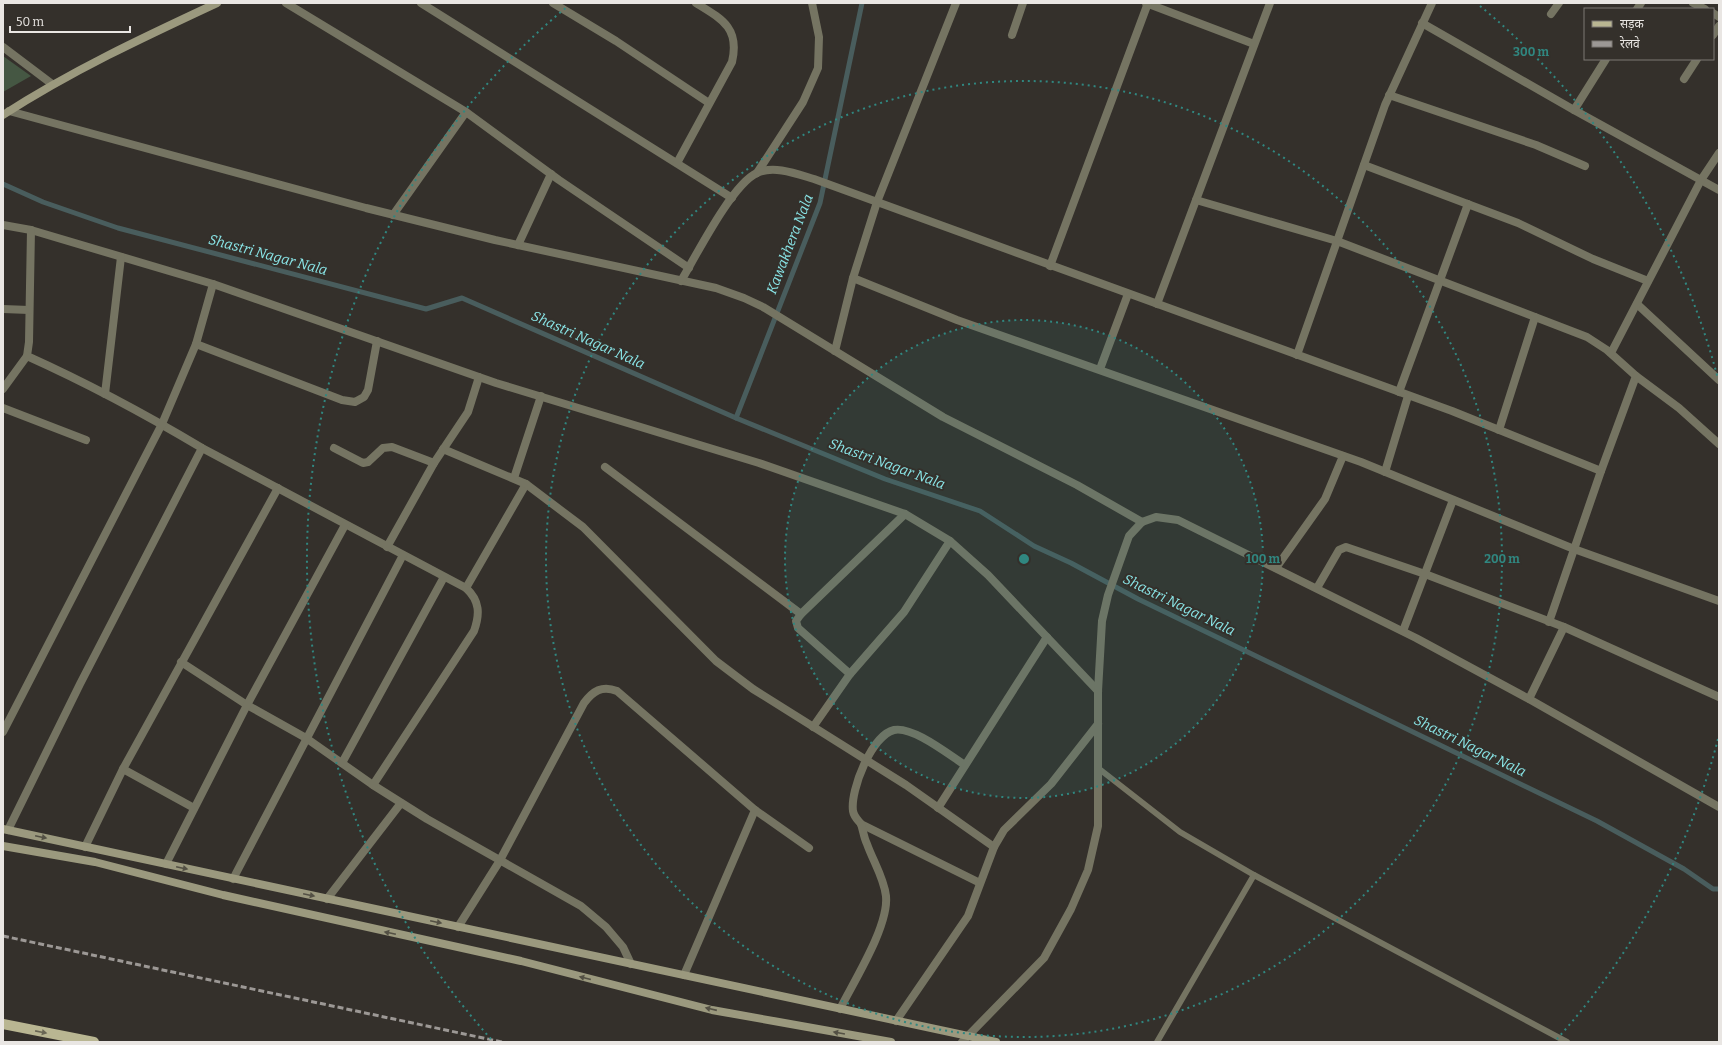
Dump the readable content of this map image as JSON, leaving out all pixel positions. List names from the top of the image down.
{
  "water": ["Kawakhera Nala", "Shastri Nagar Nala"],
  "legend": ["सड़क", "रेलवे"],
  "scale_bar": "50 m",
  "rings": ["300 m", "100 m", "200 m"]
}
